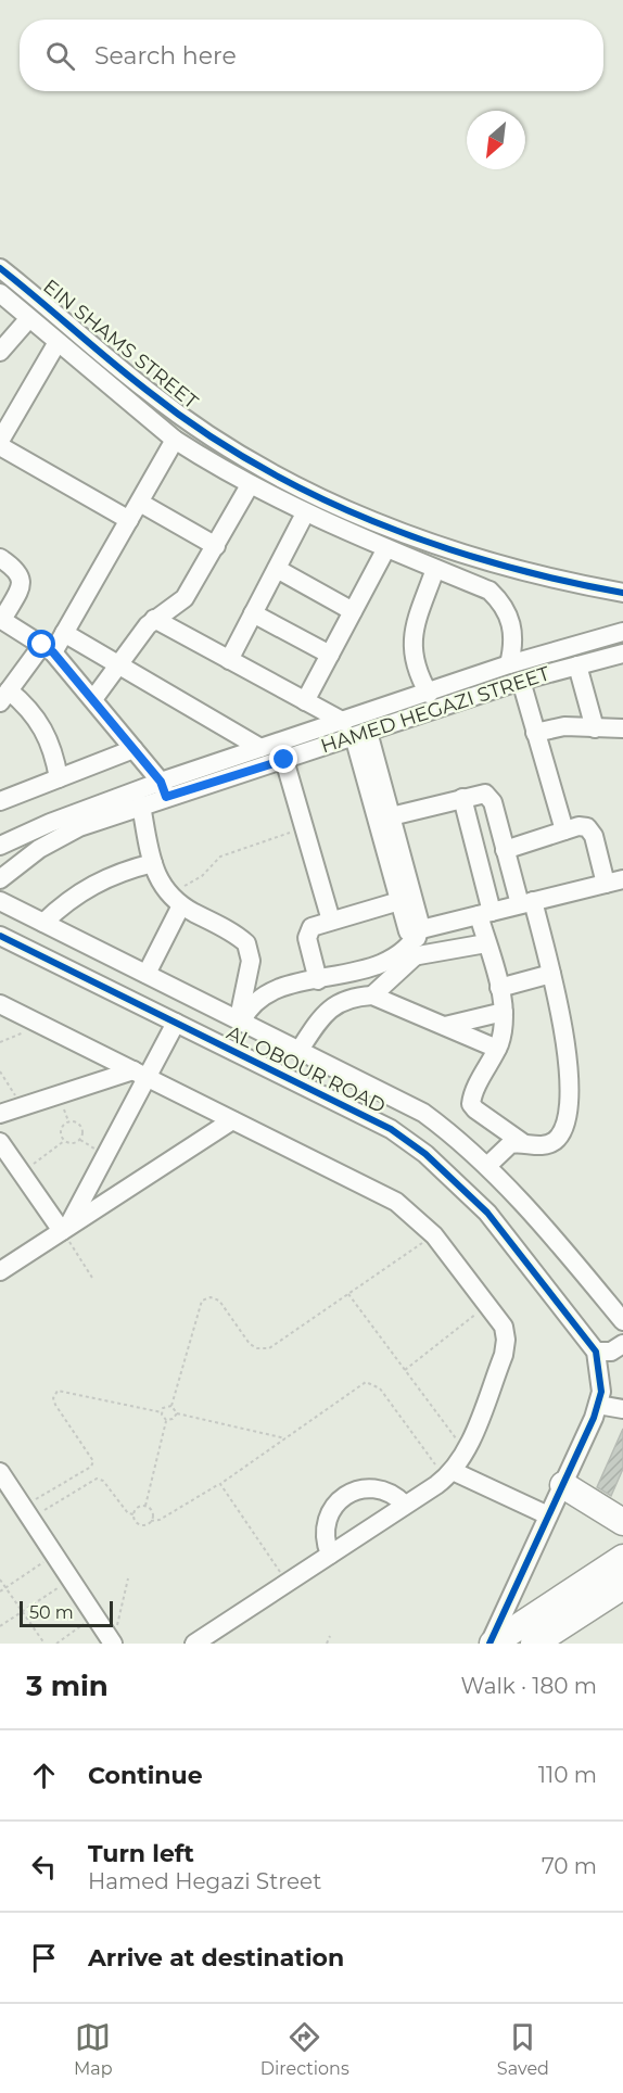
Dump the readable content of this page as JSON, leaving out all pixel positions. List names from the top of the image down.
{
  "streets": {
    "street": ["EIN SHAMS STREET", "HAMED HEGAZI STREET", "AL OBOUR ROAD"]
  },
  "crossings": [
    ["EIN SHAMS STREET", "HAMED HEGAZI STREET"]
  ],
  "scale_bar": "50 m",
  "north": "bottom left",
  "page": {
    "search": "Search here",
    "scale": "50 m",
    "heading": ["3 min", "Walk · 180 m"],
    "list": [
      ["Continue", "110 m"],
      ["Turn left", "Hamed Hegazi Street", "70 m"],
      "Arrive at destination"
    ],
    "nav": ["Map", "Directions", "Saved"]
  }
}
